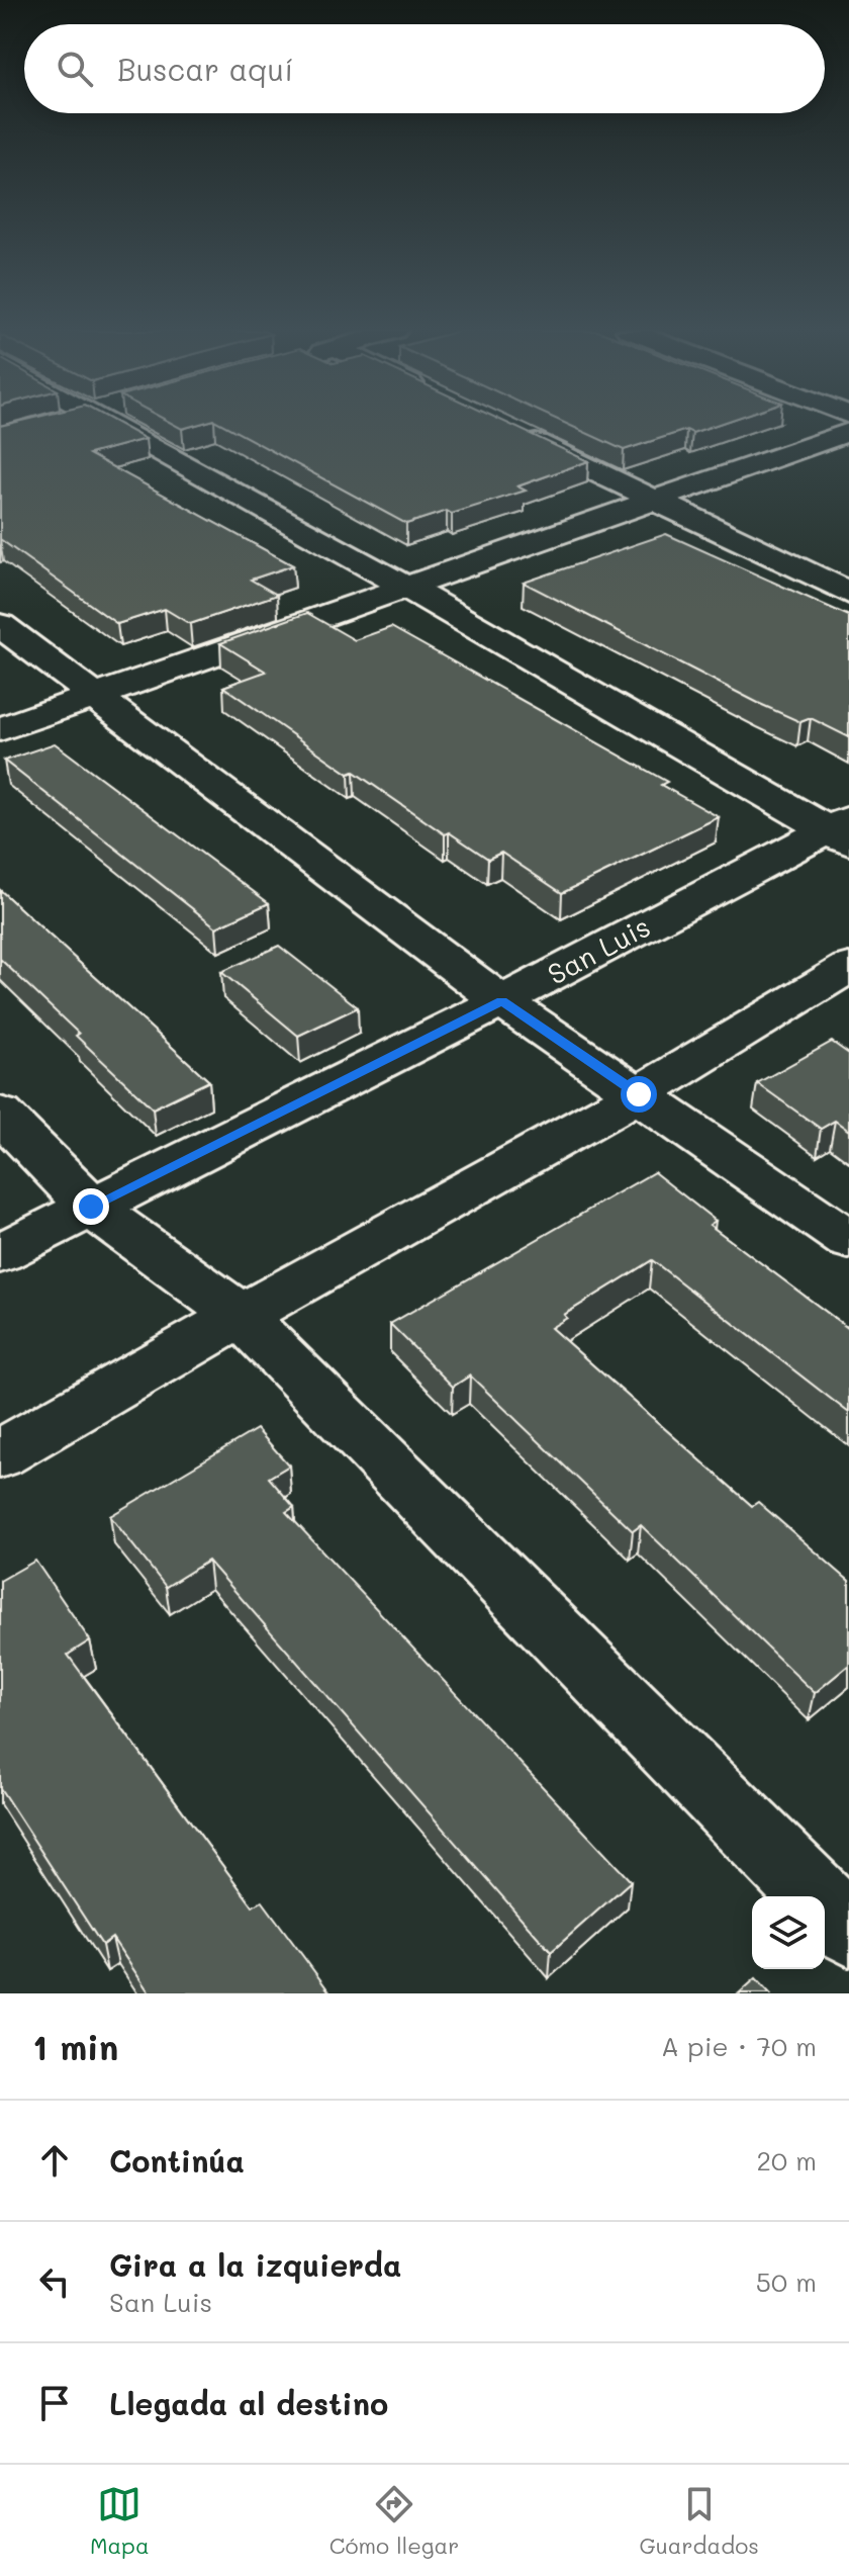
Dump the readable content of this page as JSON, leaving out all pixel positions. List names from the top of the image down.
{
  "streets": {
    "street": ["San Luis"]
  },
  "page": {
    "search": "Buscar aquí",
    "heading": ["1 min", "A pie · 70 m"],
    "list": [
      ["Continúa", "20 m"],
      ["Gira a la izquierda", "San Luis", "50 m"],
      "Llegada al destino"
    ],
    "nav": ["Mapa", "Cómo llegar", "Guardados"]
  }
}
